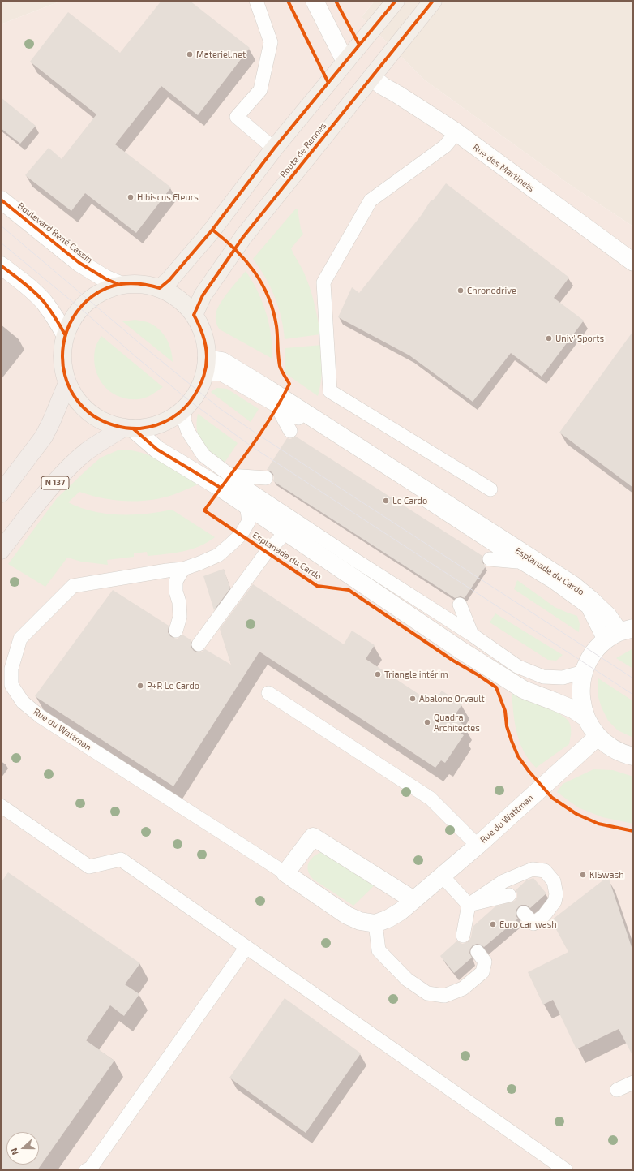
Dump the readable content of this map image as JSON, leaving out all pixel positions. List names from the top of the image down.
{
  "streets": {
    "highway": ["N 137"],
    "main road": ["Route de Rennes"],
    "street": [
      "Rue des Martinets",
      "Boulevard René Cassin",
      "Esplanade du Cardo",
      "Rue du Wattman"
    ]
  },
  "crossings": [
    ["Route de Rennes", "Rue des Martinets"],
    ["N 137", "Esplanade du Cardo"],
    ["Esplanade du Cardo", "Rue du Wattman"]
  ],
  "places": [
    "Materiel.net",
    "Hibiscus Fleurs",
    "Chronodrive",
    "Univ' Sports",
    "Le Cardo",
    "Triangle intérim",
    "P+R Le Cardo",
    "Abalone Orvault",
    "Quadra Architectes",
    "KISwash",
    "Euro car wash"
  ],
  "north": "left"
}
